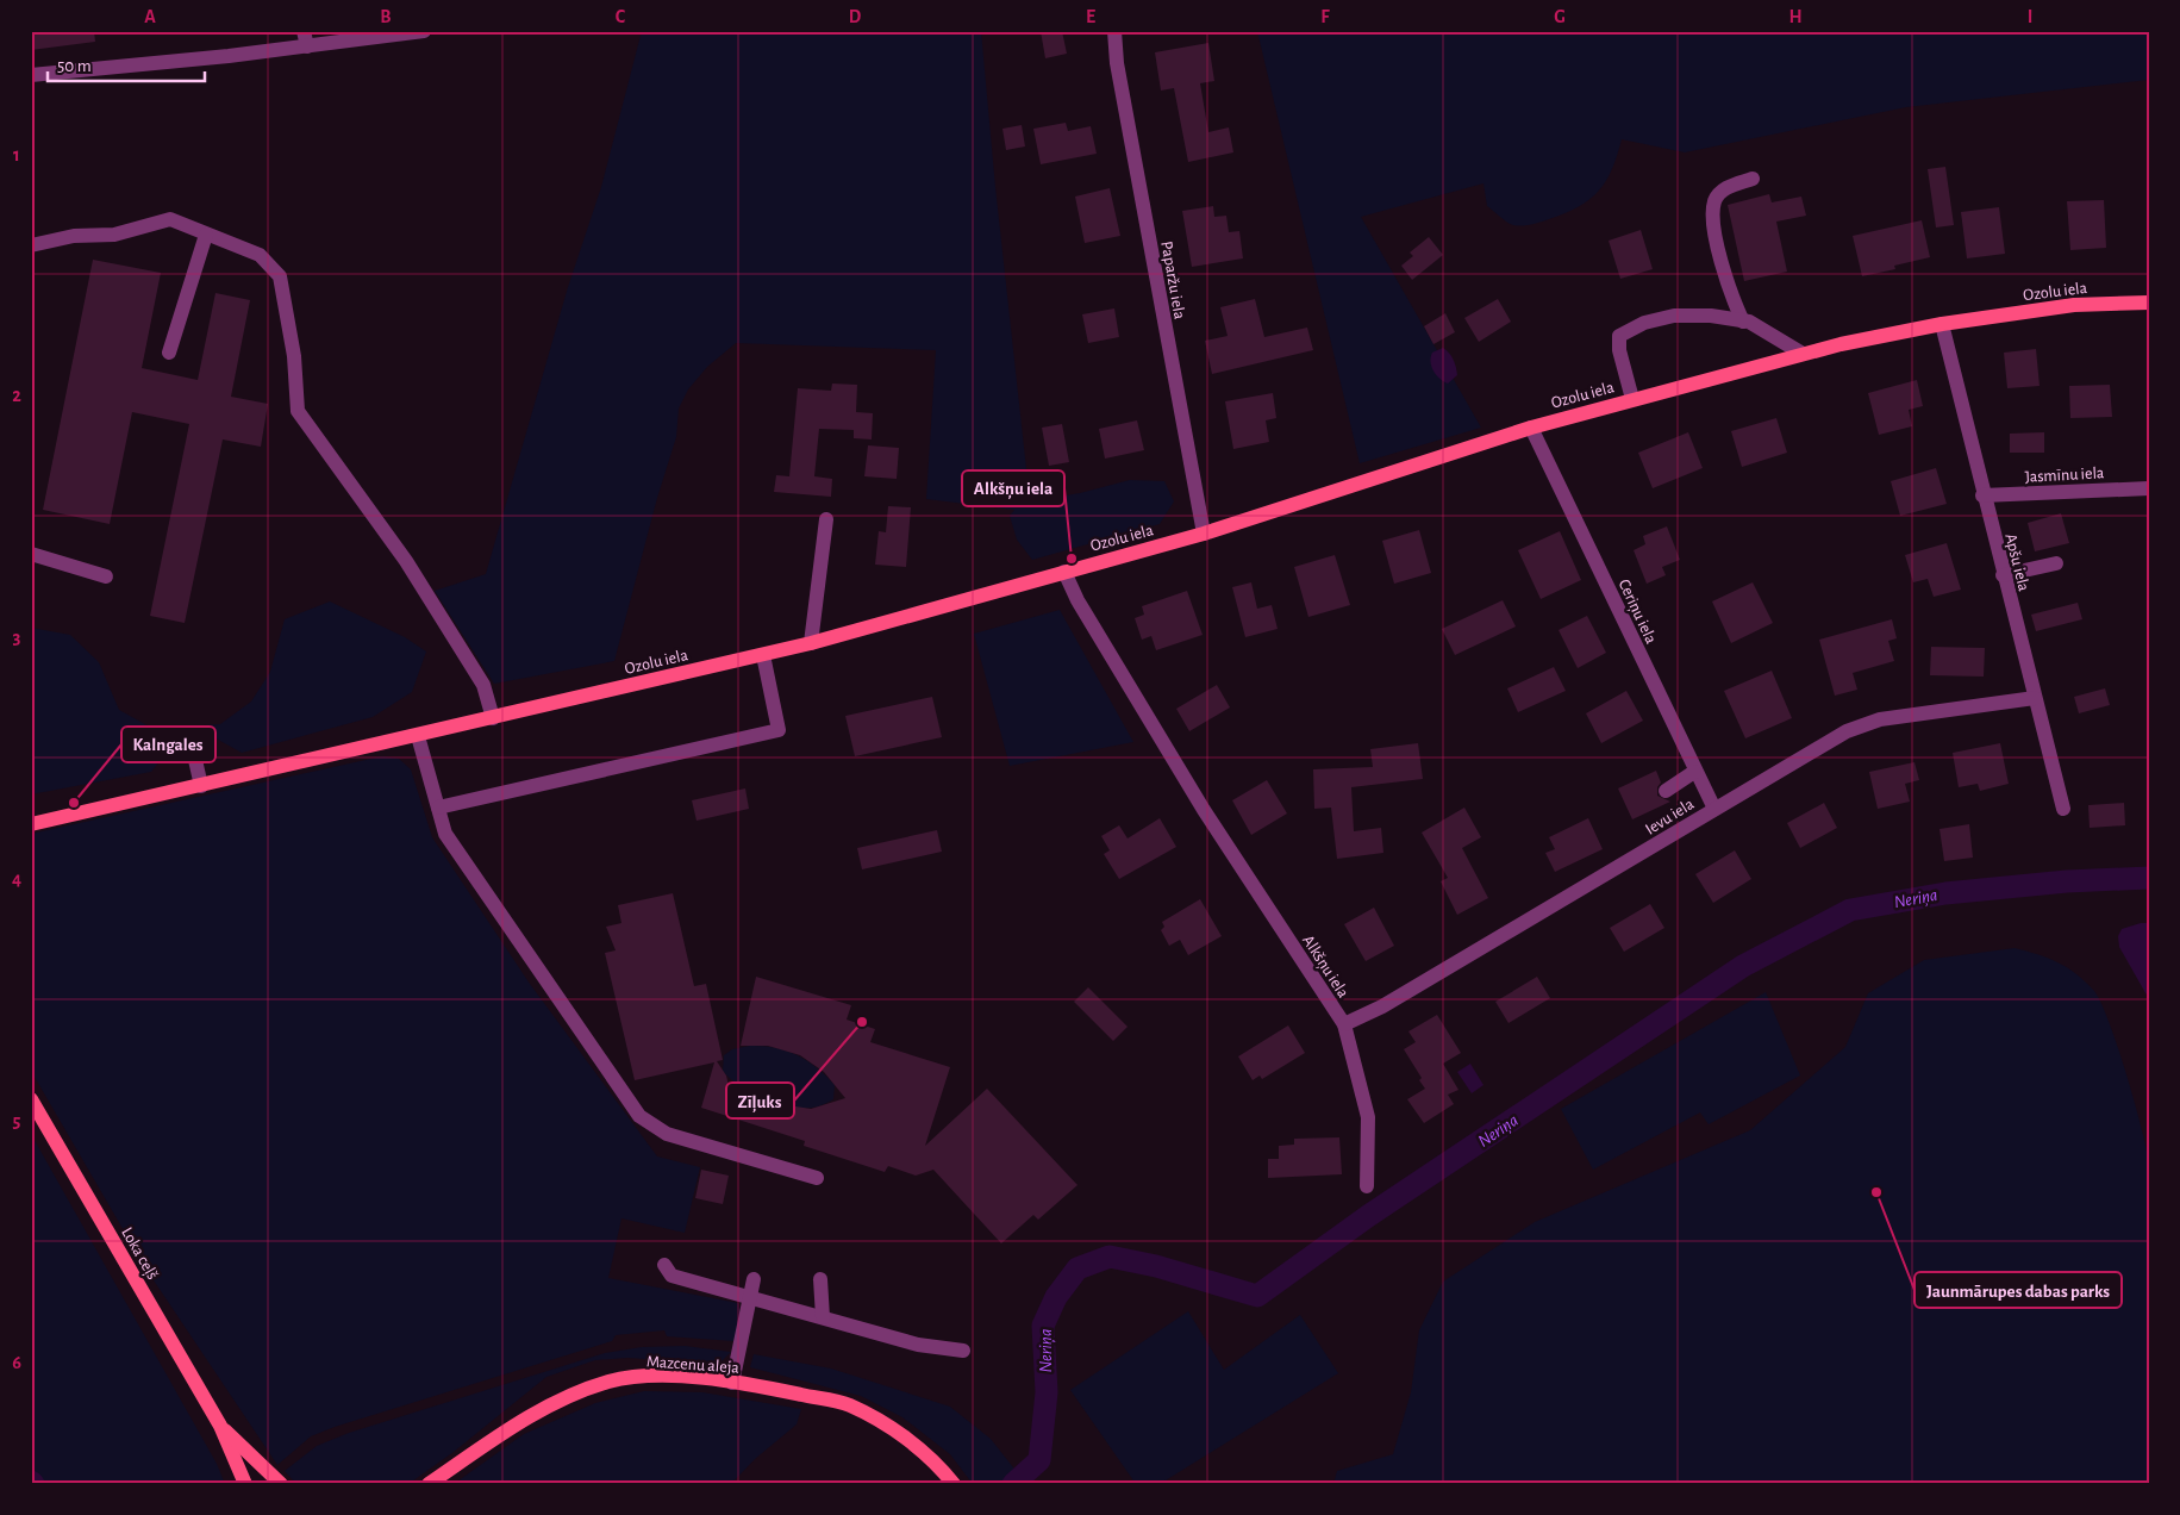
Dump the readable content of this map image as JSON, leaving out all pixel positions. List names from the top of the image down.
{
  "streets": {
    "main road": ["Ozolu iela", "Loka ceļš", "Mazcenu aleja"],
    "street": [
      "Paparžu iela",
      "Jasmīnu iela",
      "Apšu iela",
      "Ceriņu iela",
      "Ievu iela",
      "Alkšņu iela"
    ]
  },
  "crossings": [
    ["Paparžu iela", "Ozolu iela"],
    ["Ozolu iela", "Apšu iela"],
    ["Ozolu iela", "Ceriņu iela"],
    ["Ozolu iela", "Alkšņu iela"],
    ["Jasmīnu iela", "Apšu iela"],
    ["Apšu iela", "Ievu iela"],
    ["Ceriņu iela", "Ievu iela"],
    ["Ievu iela", "Alkšņu iela"]
  ],
  "water": ["Neriņa"],
  "places": [
    "Alkšņu iela",
    "Kalngales",
    "Zīļuks",
    "Jaunmārupes dabas parks"
  ],
  "scale_bar": "50 m",
  "grid": {
    "columns": [
      "A",
      "B",
      "C",
      "D",
      "E",
      "F",
      "G",
      "H",
      "I"
    ],
    "rows": [
      "1",
      "2",
      "3",
      "4",
      "5",
      "6"
    ]
  }
}
